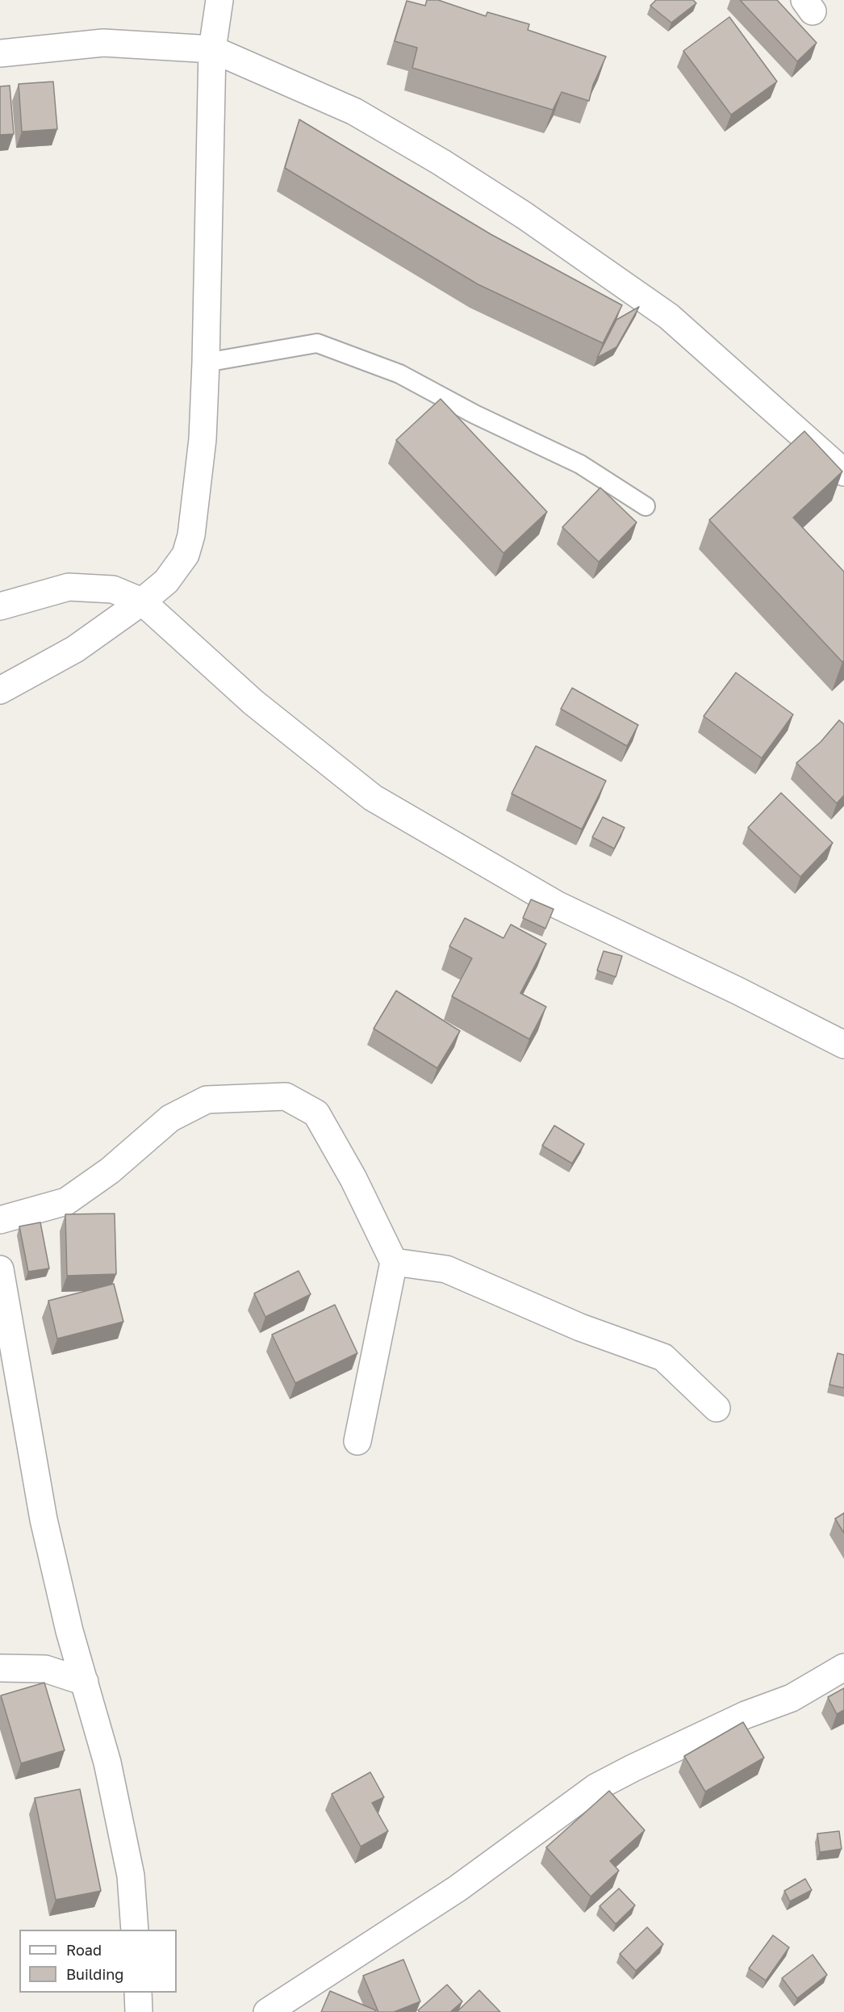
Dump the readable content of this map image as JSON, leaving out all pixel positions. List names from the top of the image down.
{
  "legend": ["Road", "Building"]
}
